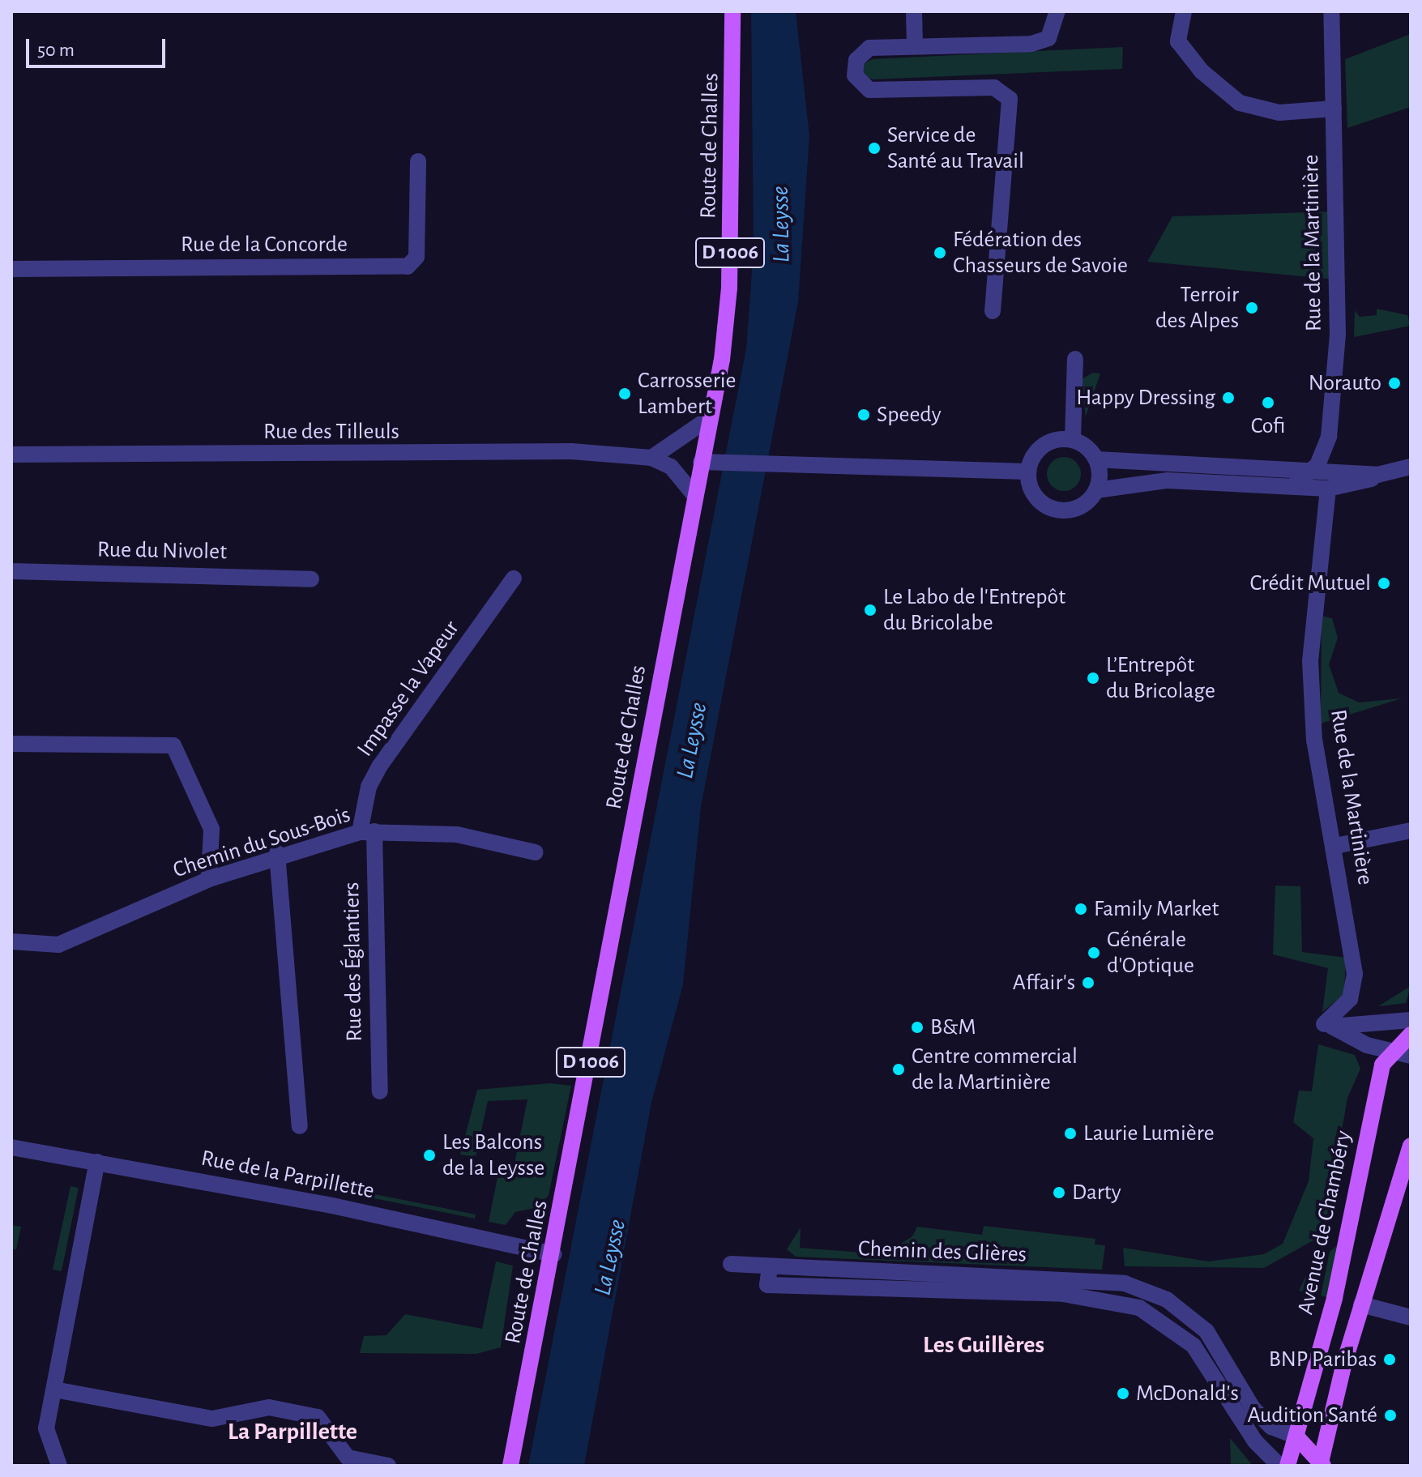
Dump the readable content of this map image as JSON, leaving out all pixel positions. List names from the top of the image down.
{
  "streets": {
    "main road": ["Route de Challes", "D 1006", "Avenue de Chambéry"],
    "street": [
      "Rue de la Martinière",
      "Rue de la Concorde",
      "Rue des Tilleuls",
      "Rue du Nivolet",
      "Impasse la Vapeur",
      "Chemin du Sous-Bois",
      "Rue des Églantiers",
      "Rue de la Parpillette",
      "Chemin des Glières"
    ]
  },
  "crossings": [
    ["Route de Challes", "Rue des Tilleuls"],
    ["Route de Challes", "Rue de la Parpillette"],
    ["Impasse la Vapeur", "Chemin du Sous-Bois"],
    ["Impasse la Vapeur", "Rue des Églantiers"],
    ["Chemin du Sous-Bois", "Rue des Églantiers"],
    ["Avenue de Chambéry", "Chemin des Glières"]
  ],
  "districts": ["Les Guillères", "La Parpillette"],
  "water": ["La Leysse"],
  "places": [
    "Service de Santé au Travail",
    "Fédération des Chasseurs de Savoie",
    "Terroir des Alpes",
    "Norauto",
    "Carrosserie Lambert",
    "Happy Dressing",
    "Cofi",
    "Speedy",
    "Crédit Mutuel",
    "Le Labo de l'Entrepôt du Bricolabe",
    "L’Entrepôt du Bricolage",
    "Family Market",
    "Générale d'Optique",
    "Affair's",
    "B&M",
    "Centre commercial de la Martinière",
    "Laurie Lumière",
    "Les Balcons de la Leysse",
    "Darty",
    "BNP Paribas",
    "McDonald's",
    "Audition Santé"
  ],
  "scale_bar": "50 m"
}
